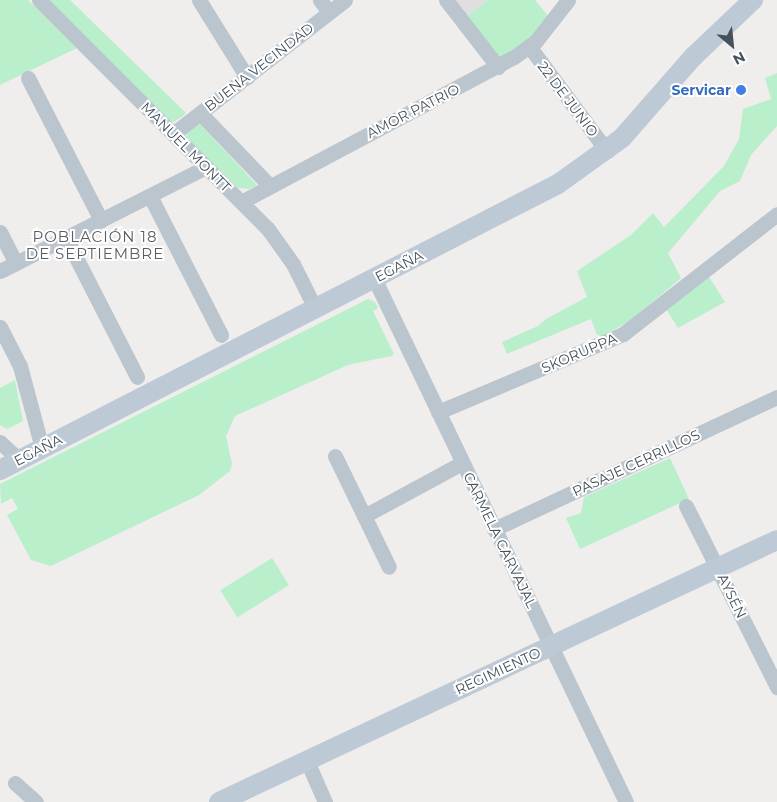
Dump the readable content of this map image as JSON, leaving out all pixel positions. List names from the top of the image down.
{
  "streets": {
    "main road": ["EGAÑA", "REGIMIENTO"],
    "street": [
      "BUENA VECINDAD",
      "22 DE JUNIO",
      "AMOR PATRIO",
      "MANUEL MONTT",
      "SKORUPPA",
      "PASAJE CERRILLOS",
      "CARMELA CARVAJAL",
      "AYSÉN"
    ]
  },
  "crossings": [
    ["BUENA VECINDAD", "MANUEL MONTT"],
    ["22 DE JUNIO", "AMOR PATRIO"],
    ["22 DE JUNIO", "EGAÑA"],
    ["AMOR PATRIO", "MANUEL MONTT"],
    ["MANUEL MONTT", "EGAÑA"],
    ["EGAÑA", "CARMELA CARVAJAL"],
    ["SKORUPPA", "CARMELA CARVAJAL"],
    ["PASAJE CERRILLOS", "CARMELA CARVAJAL"],
    ["CARMELA CARVAJAL", "REGIMIENTO"],
    ["AYSÉN", "REGIMIENTO"]
  ],
  "districts": ["POBLACIÓN 18 DE SEPTIEMBRE"],
  "places": ["Servicar"],
  "north": "bottom right"
}
